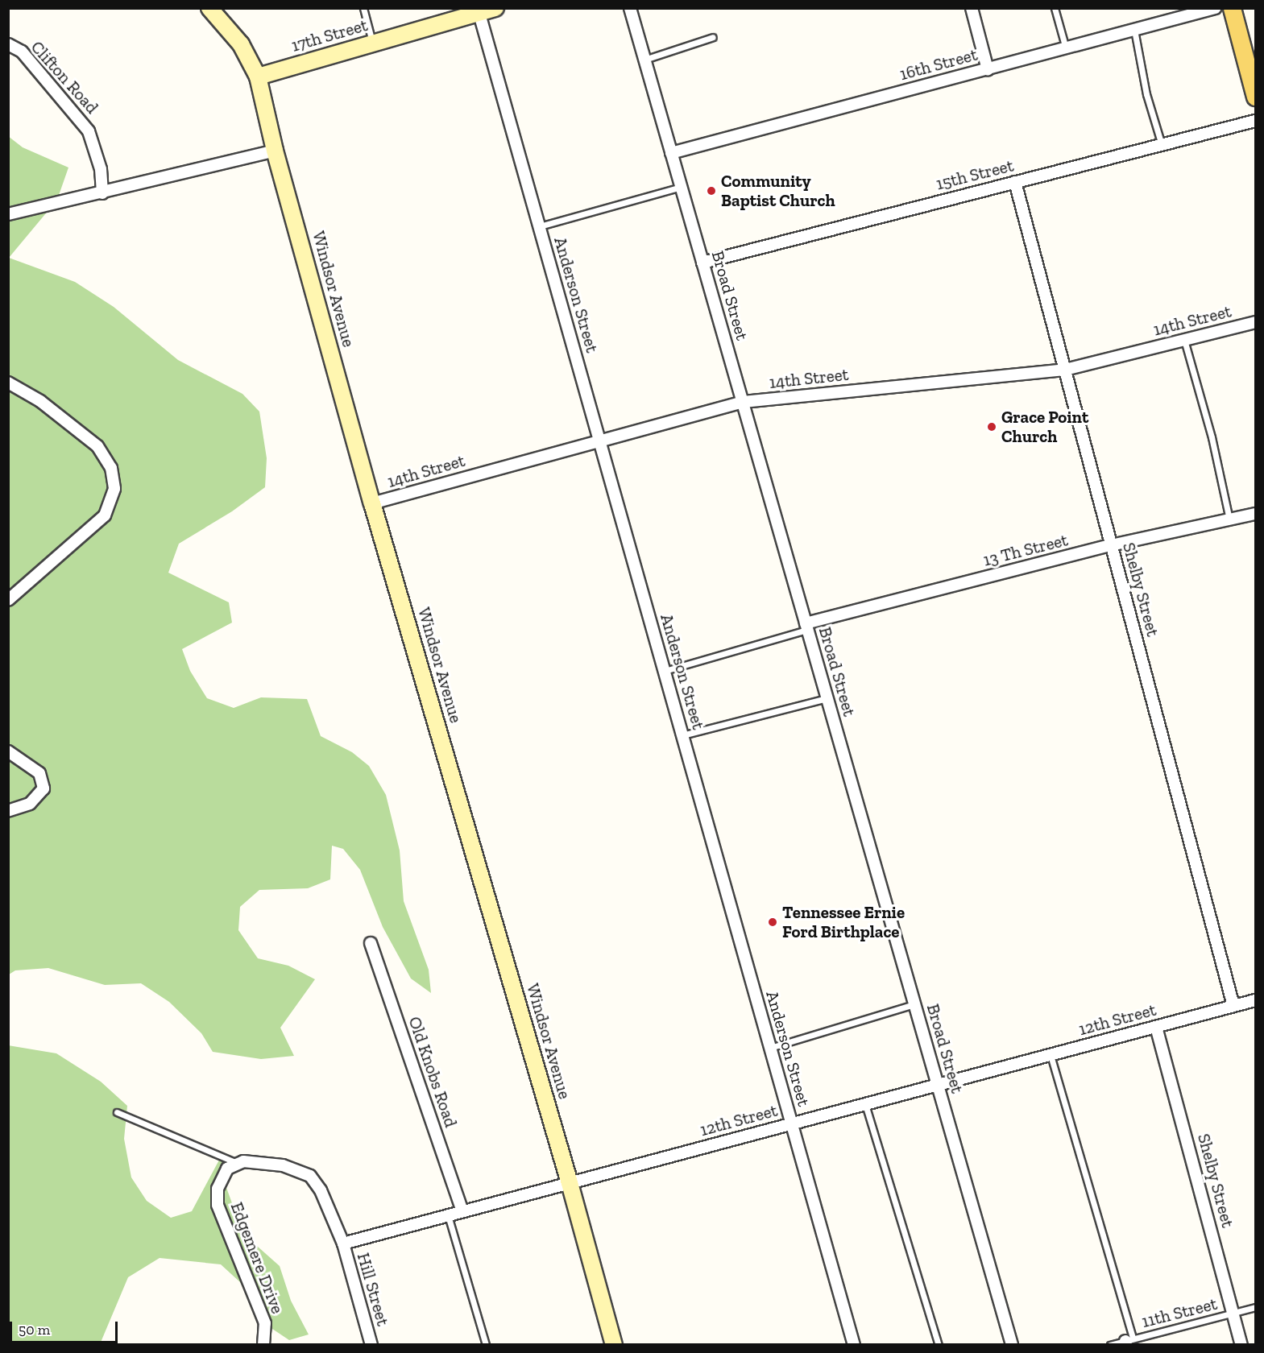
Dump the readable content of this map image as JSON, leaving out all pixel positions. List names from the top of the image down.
{
  "streets": {
    "street": [
      "17th Street",
      "16th Street",
      "Clifton Road",
      "15th Street",
      "Windsor Avenue",
      "Anderson Street",
      "Broad Street",
      "14th Street",
      "13 Th Street",
      "Shelby Street",
      "12th Street",
      "Old Knobs Road",
      "Edgemere Drive",
      "Hill Street"
    ],
    "lane": ["11th Street"]
  },
  "crossings": [
    ["17th Street", "Windsor Avenue"],
    ["17th Street", "Anderson Street"],
    ["16th Street", "Broad Street"],
    ["15th Street", "Broad Street"],
    ["15th Street", "Shelby Street"],
    ["Windsor Avenue", "14th Street"],
    ["Windsor Avenue", "12th Street"],
    ["Anderson Street", "14th Street"],
    ["Anderson Street", "12th Street"],
    ["Broad Street", "14th Street"],
    ["Broad Street", "13 Th Street"],
    ["Broad Street", "12th Street"],
    ["14th Street", "Shelby Street"],
    ["13 Th Street", "Shelby Street"],
    ["Shelby Street", "12th Street"],
    ["Shelby Street", "11th Street"],
    ["12th Street", "Old Knobs Road"],
    ["12th Street", "Hill Street"]
  ],
  "places": ["Community Baptist Church", "Grace Point Church", "Tennessee Ernie Ford Birthplace"],
  "scale_bar": "50 m"
}
